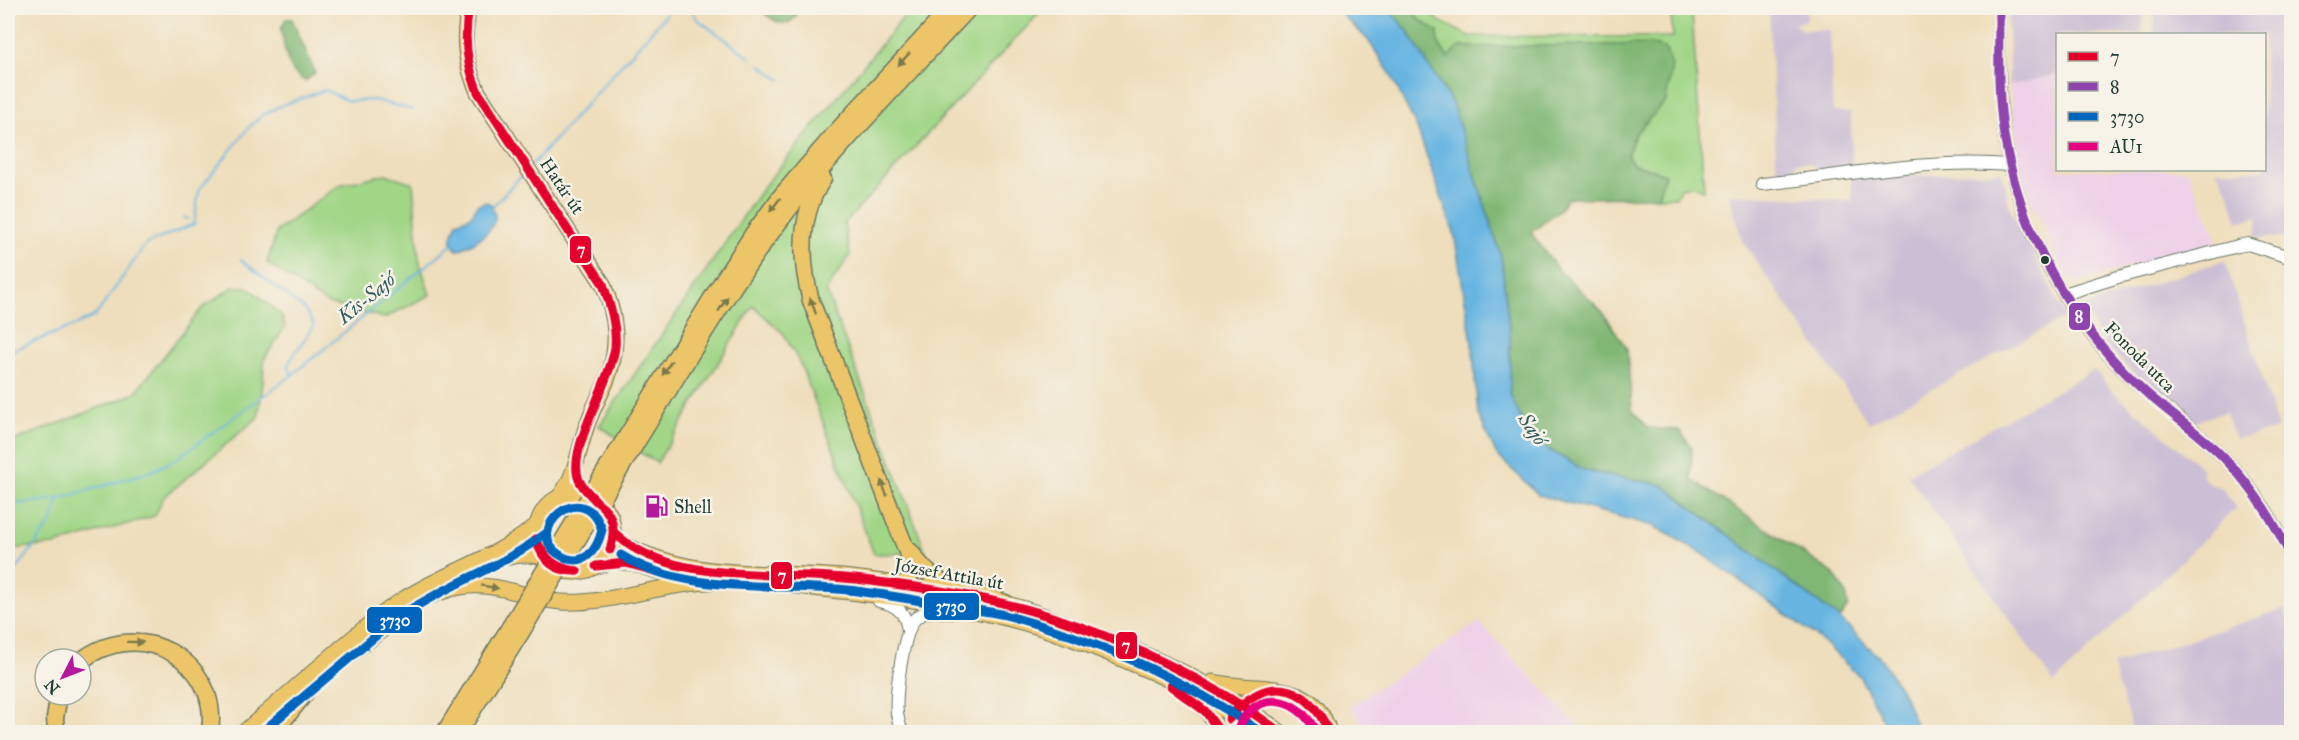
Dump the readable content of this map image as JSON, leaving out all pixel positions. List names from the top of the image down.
{
  "streets": {
    "main road": ["Határ út", "József Attila út"],
    "street": ["Fonoda utca"]
  },
  "crossings": [
    ["Határ út", "József Attila út"]
  ],
  "water": ["Kis-Sajó", "Sajó"],
  "places": {
    "fuel station": ["Shell"]
  },
  "lines": [
    "transit line 7",
    "transit line 8",
    "transit line 3730",
    "transit line AU1"
  ],
  "legend": [
    "7",
    "8",
    "3730",
    "AU1"
  ],
  "north": "bottom left"
}
